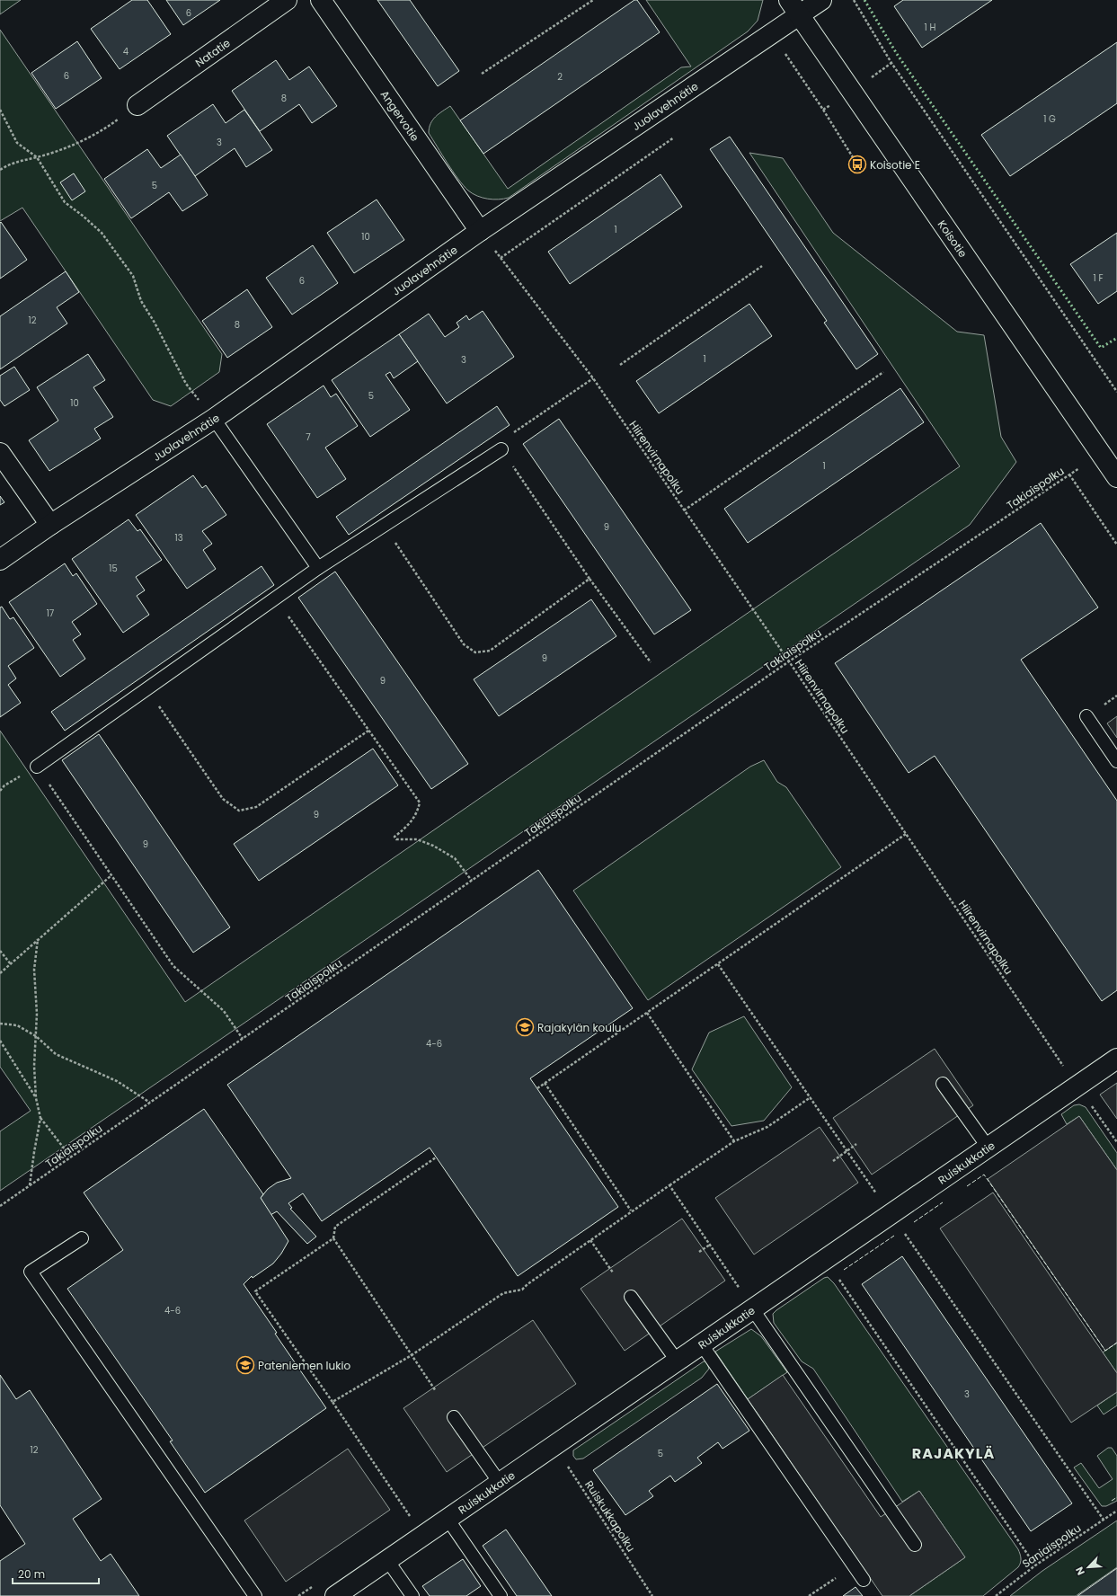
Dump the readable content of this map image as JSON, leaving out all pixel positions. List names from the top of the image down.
{
  "streets": {
    "street": [
      "Natatie",
      "Juolavehnätie",
      "Angervotie",
      "Koisotie",
      "Ruiskukkatie"
    ],
    "path": [
      "Hiirenvirnapolku",
      "Takiaispolku",
      "Ruiskukkapolku",
      "Saniaispolku"
    ]
  },
  "crossings": [
    ["Juolavehnätie", "Angervotie"],
    ["Juolavehnätie", "Koisotie"],
    ["Juolavehnätie", "Hiirenvirnapolku"],
    ["Angervotie", "Hiirenvirnapolku"],
    ["Koisotie", "Takiaispolku"],
    ["Hiirenvirnapolku", "Takiaispolku"],
    ["Hiirenvirnapolku", "Ruiskukkatie"],
    ["Ruiskukkatie", "Ruiskukkapolku"]
  ],
  "districts": ["RAJAKYLÄ"],
  "places": {
    "bus stop": ["Koisotie E"],
    "school or university": ["Rajakylän koulu", "Pateniemen lukio"]
  },
  "house_numbers": [
    "6",
    "1 H",
    "4",
    "6",
    "2",
    "8",
    "1 G",
    "3",
    "5",
    "1",
    "10",
    "1 F",
    "6",
    "12",
    "8",
    "1",
    "3",
    "5",
    "10",
    "7",
    "1",
    "9",
    "13",
    "15",
    "17",
    "9",
    "9",
    "9",
    "9",
    "4-6",
    "4-6",
    "3",
    "12",
    "5"
  ],
  "scale_bar": "20 m",
  "north": "bottom left"
}
